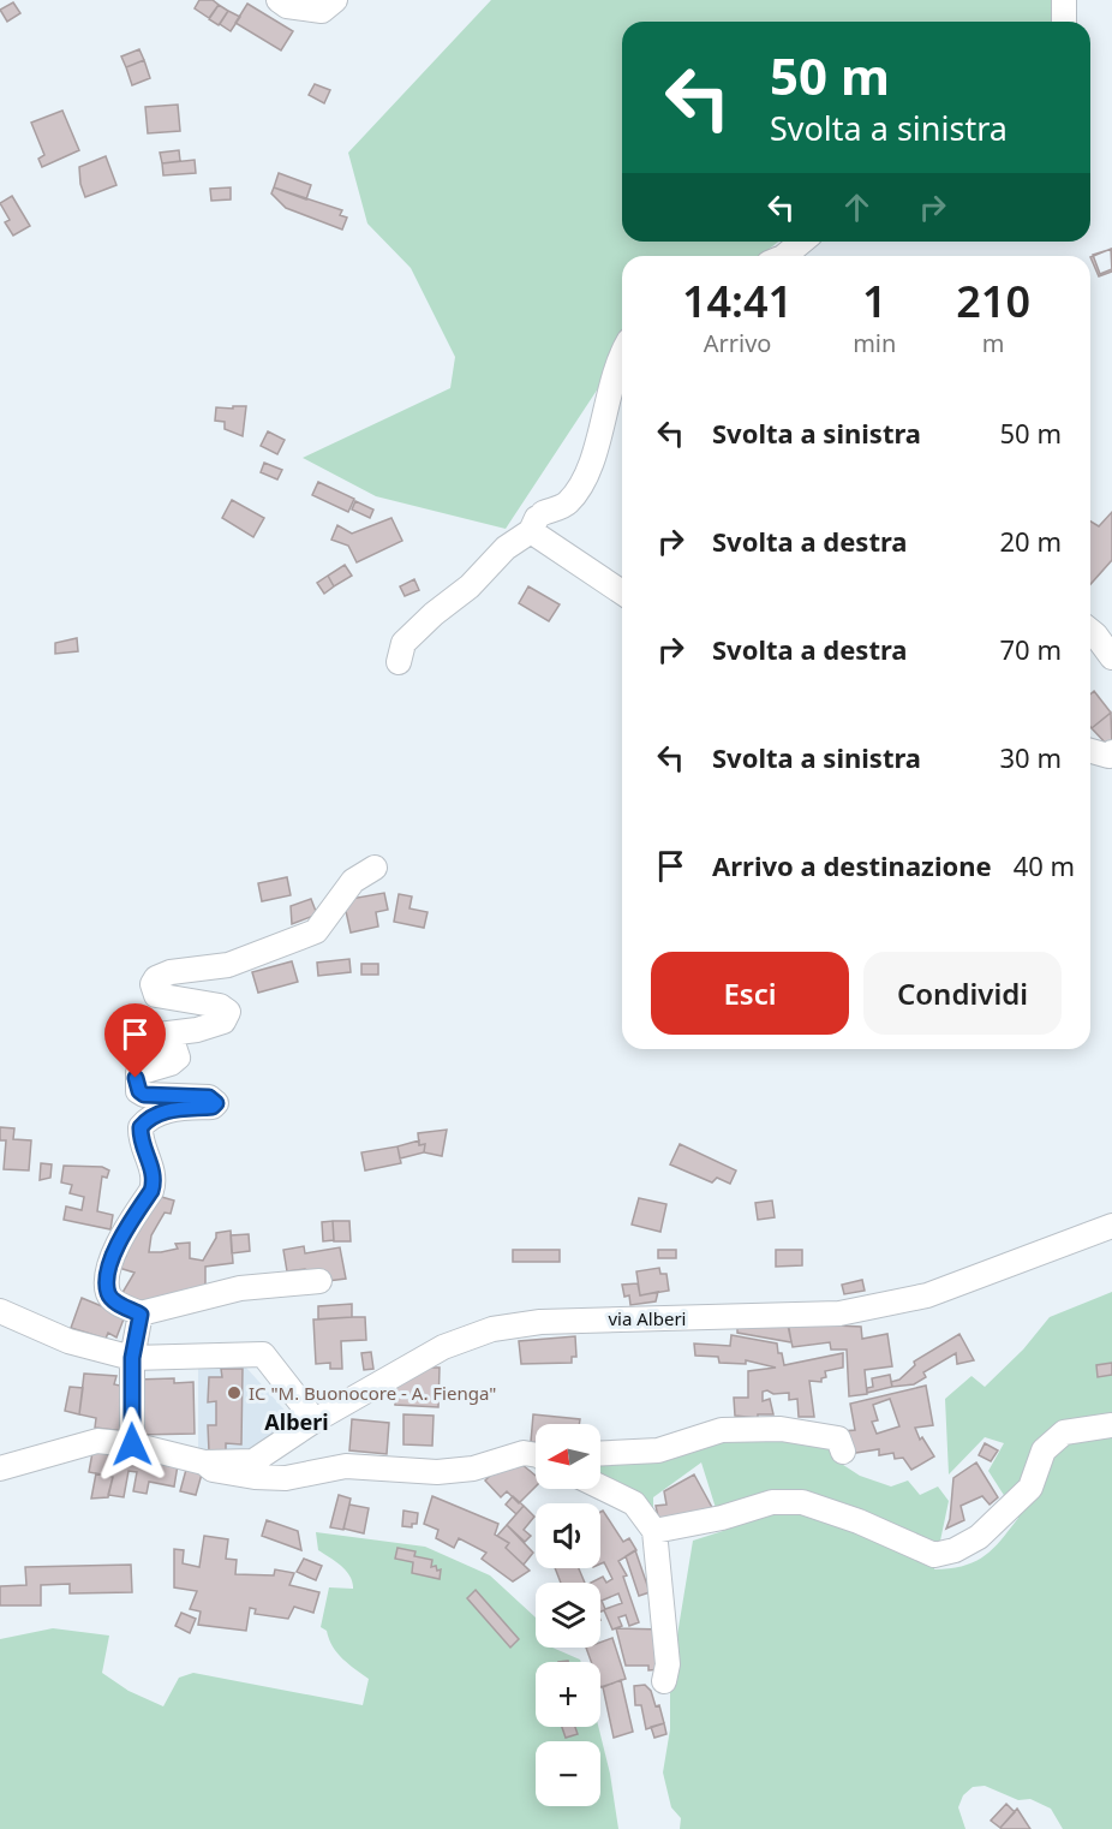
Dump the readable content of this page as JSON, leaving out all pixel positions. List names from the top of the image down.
{
  "streets": {
    "street": ["via Alberi"]
  },
  "districts": ["Alberi"],
  "places": ["IC \"M. Buonocore - A. Fienga\""],
  "north": "left",
  "page": {
    "turn": ["50 m", "Svolta a sinistra"],
    "eta": [
      "14:41",
      "Arrivo",
      "1",
      "min",
      "210",
      "m"
    ],
    "list": [
      {
        "name": "Svolta a sinistra",
        "value": "50 m"
      },
      {
        "name": "Svolta a destra",
        "value": "20 m"
      },
      {
        "name": "Svolta a destra",
        "value": "70 m"
      },
      {
        "name": "Svolta a sinistra",
        "value": "30 m"
      },
      {
        "name": "Arrivo a destinazione",
        "value": "40 m"
      }
    ],
    "buttons": ["Esci", "Condividi"],
    "map_buttons": ["+", "−"]
  }
}
